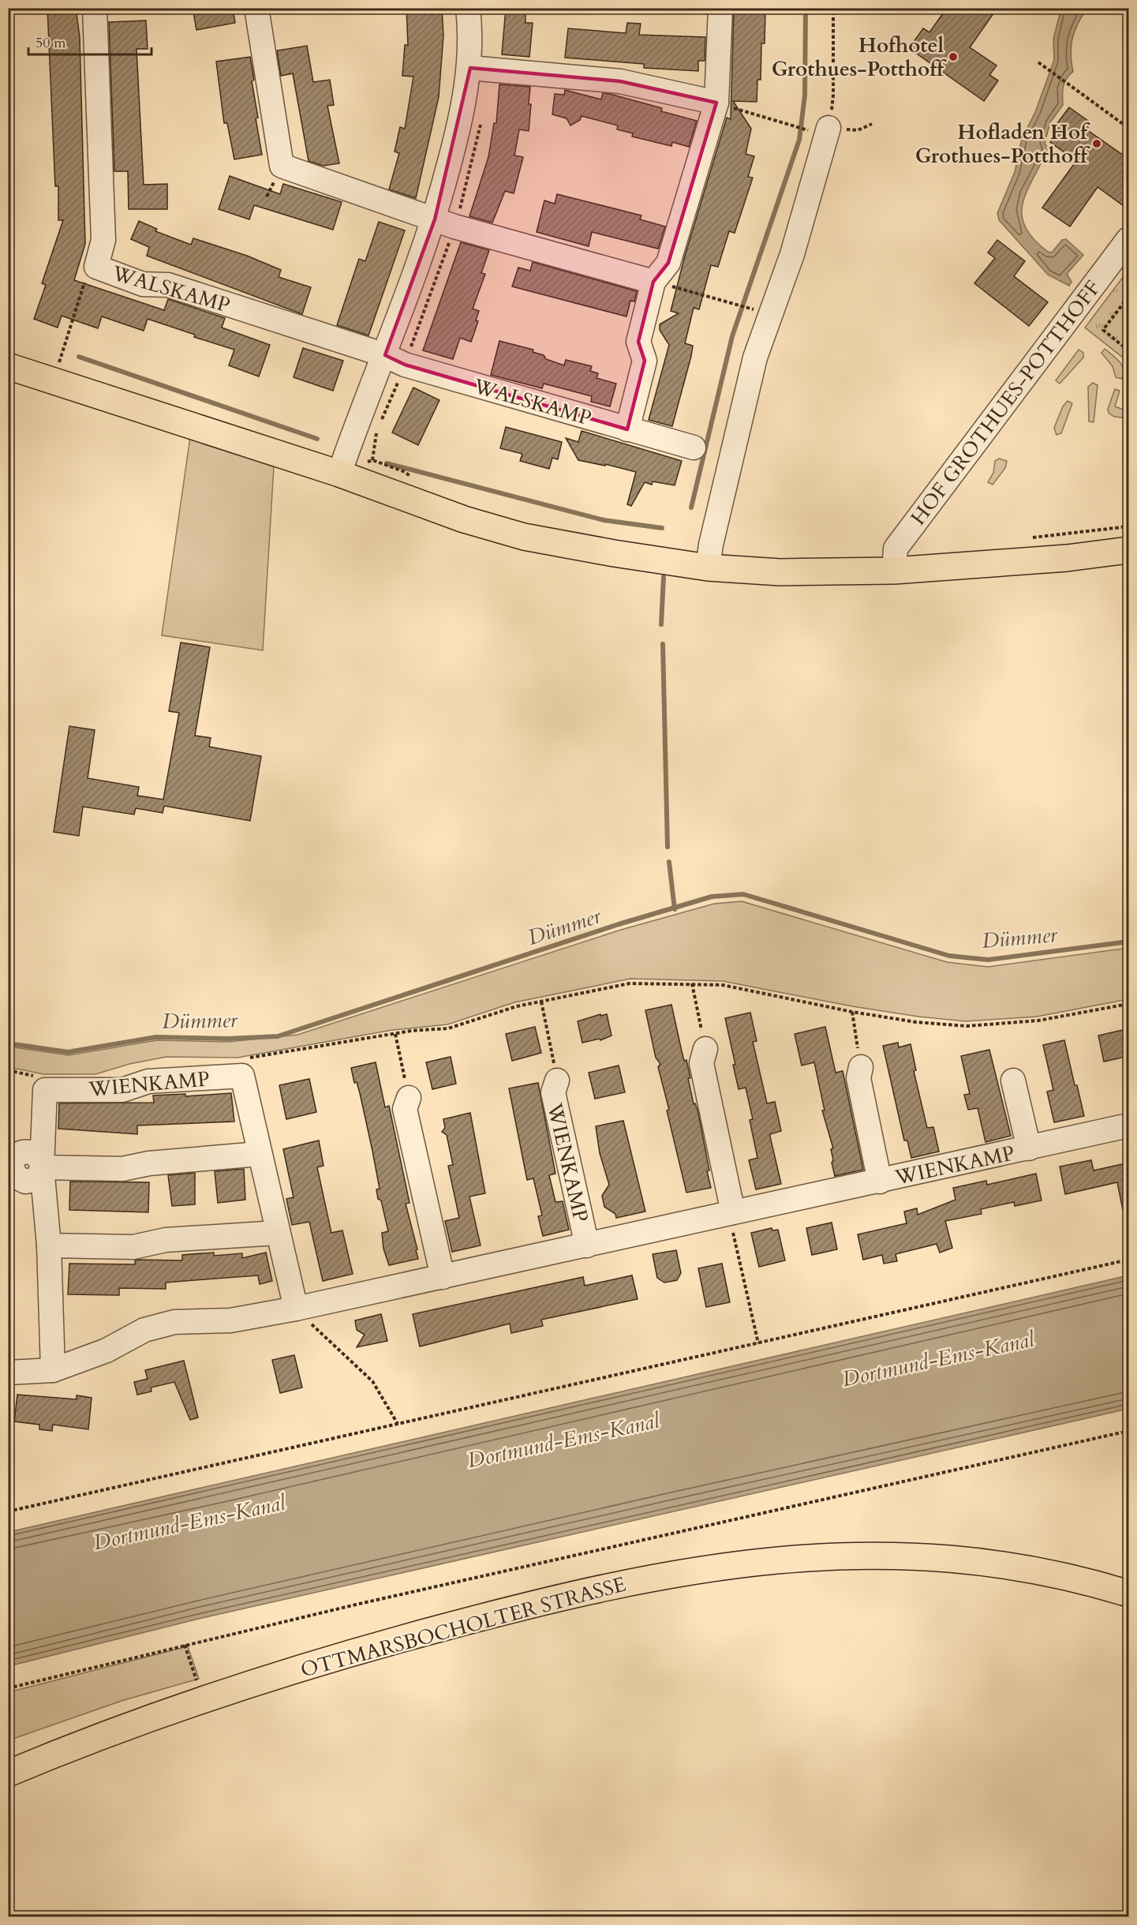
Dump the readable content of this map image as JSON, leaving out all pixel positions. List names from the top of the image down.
{
  "streets": {
    "main road": ["OTTMARSBOCHOLTER STRASSE"],
    "street": ["WALSKAMP", "HOF GROTHUES-POTTHOFF", "WIENKAMP"]
  },
  "water": ["Dümmer", "Dortmund-Ems-Kanal"],
  "places": ["Hofhotel Grothues-Potthoff", "Hofladen Hof Grothues-Potthoff"],
  "scale_bar": "50 m"
}
